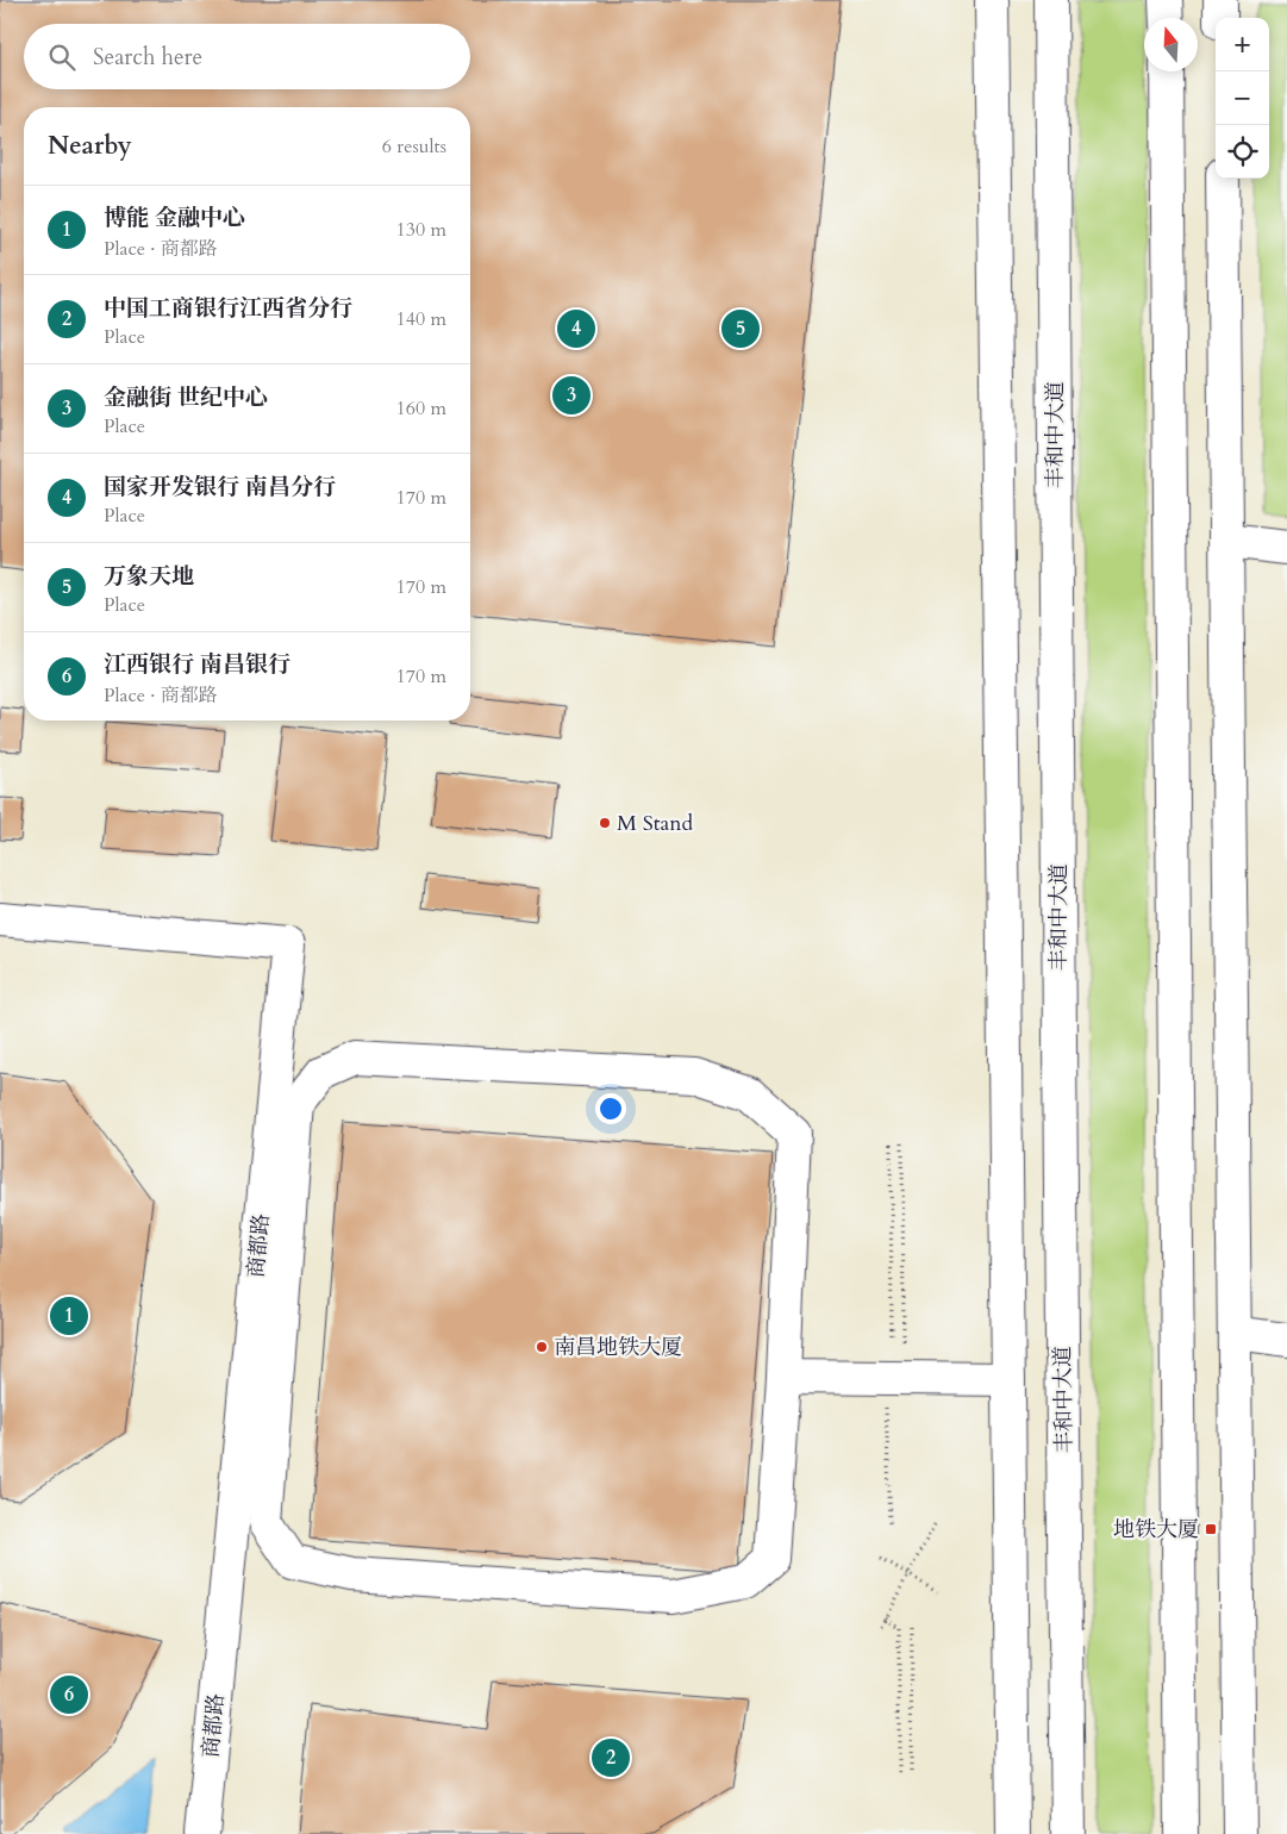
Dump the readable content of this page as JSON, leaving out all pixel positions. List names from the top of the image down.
{
  "streets": {
    "main road": ["丰和中大道", "商都路"]
  },
  "places": {
    "other": ["M Stand", "南昌地铁大厦"],
    "transit": ["地铁大厦"]
  },
  "north": "top",
  "page": {
    "map_buttons": ["+", "−"],
    "search": "Search here",
    "heading": ["Nearby", "6 results"],
    "list": [
      {
        "mark": "1",
        "name": "博能 金融中心",
        "note": "Place · 商都路",
        "value": "130 m"
      },
      {
        "mark": "2",
        "name": "中国工商银行江西省分行",
        "note": "Place",
        "value": "140 m"
      },
      {
        "mark": "3",
        "name": "金融街 世纪中心",
        "note": "Place",
        "value": "160 m"
      },
      {
        "mark": "4",
        "name": "国家开发银行 南昌分行",
        "note": "Place",
        "value": "170 m"
      },
      {
        "mark": "5",
        "name": "万象天地",
        "note": "Place",
        "value": "170 m"
      },
      {
        "mark": "6",
        "name": "江西银行 南昌银行",
        "note": "Place · 商都路",
        "value": "170 m"
      }
    ],
    "pins": [
      "4",
      "5",
      "3",
      "1",
      "6",
      "2"
    ]
  }
}
